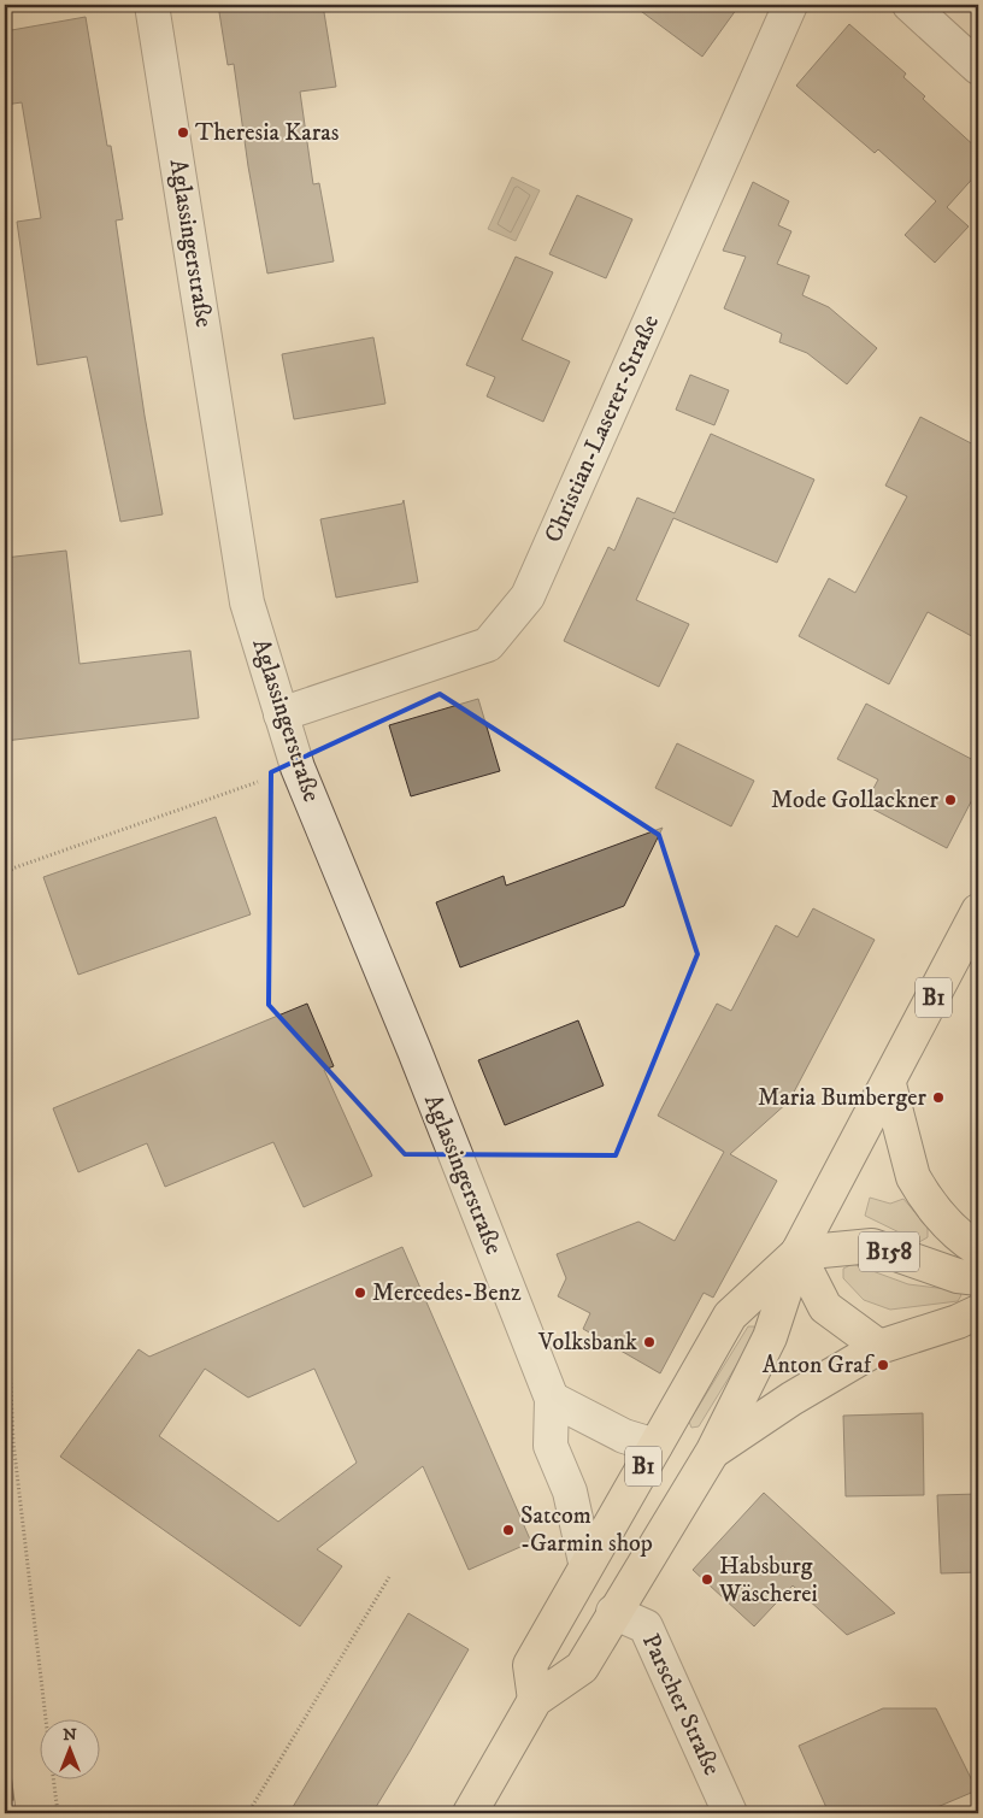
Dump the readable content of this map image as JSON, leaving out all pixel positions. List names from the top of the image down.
{
  "streets": {
    "main road": ["B1", "B158"],
    "street": ["Aglassingerstraße", "Christian-Laserer-Straße", "Parscher Straße"]
  },
  "crossings": [
    ["Aglassingerstraße", "Christian-Laserer-Straße"],
    ["Aglassingerstraße", "B1"],
    ["B1", "B158"],
    ["B1", "Parscher Straße"]
  ],
  "places": [
    "Theresia Karas",
    "Mode Gollackner",
    "Maria Bumberger",
    "Mercedes-Benz",
    "Volksbank",
    "Anton Graf",
    "Satcom -Garmin shop",
    "Habsburg Wäscherei"
  ],
  "north": "top"
}
